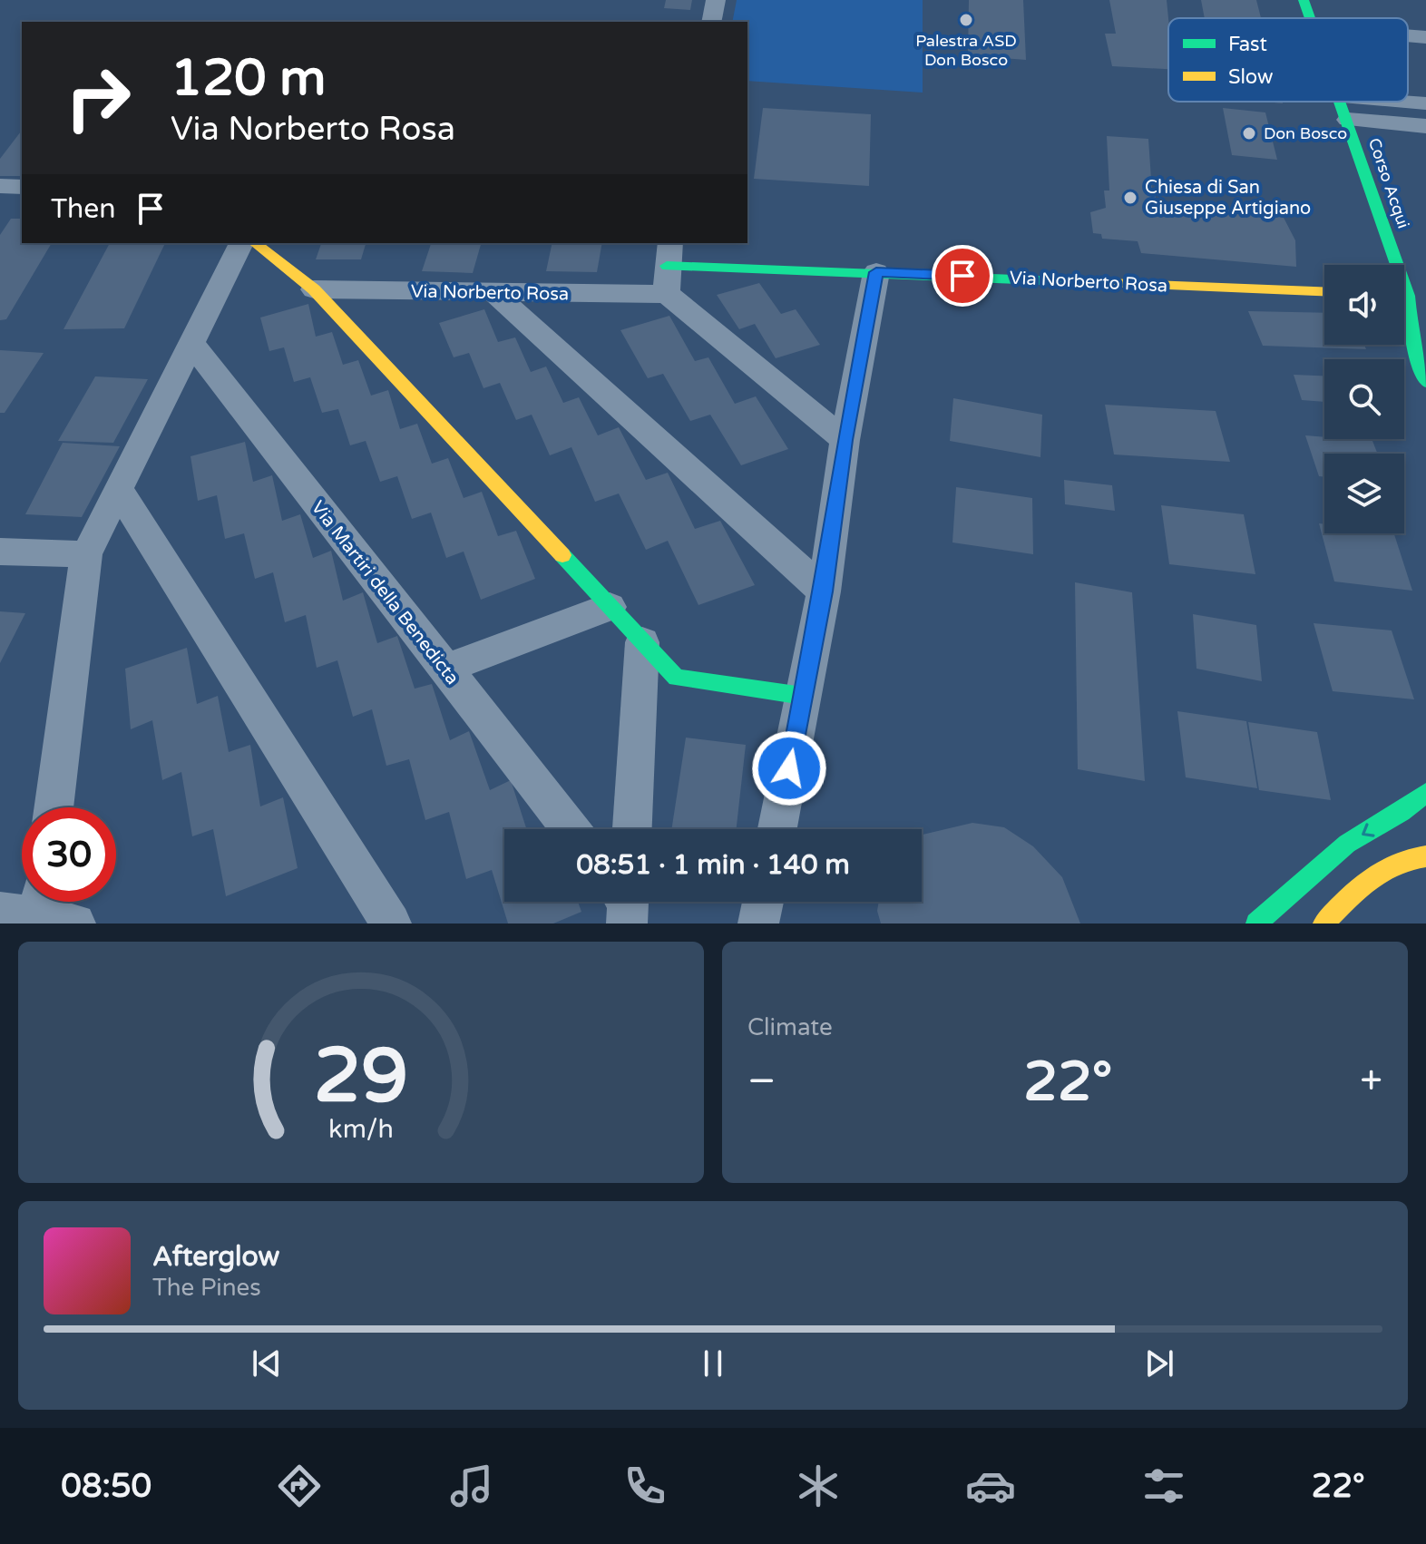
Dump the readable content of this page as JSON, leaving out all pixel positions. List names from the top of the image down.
{
  "streets": {
    "street": ["Corso Acqui", "Via Norberto Rosa", "Via Martiri della Benedicta"]
  },
  "places": ["Palestra ASD Don Bosco", "Don Bosco", "Chiesa di San Giuseppe Artigiano"],
  "legend": ["Fast", "Slow"],
  "page": {
    "turn": ["120 m", "Via Norberto Rosa"],
    "then": "Then",
    "limit": "30",
    "trip": "08:51 · 1 min · 140 m",
    "tile": "Climate",
    "heat": ["−", "22°", "+"],
    "song": ["Afterglow", "The Pines"],
    "tabs": ["08:50", "22°"],
    "gauge": ["29", "km/h"]
  }
}
